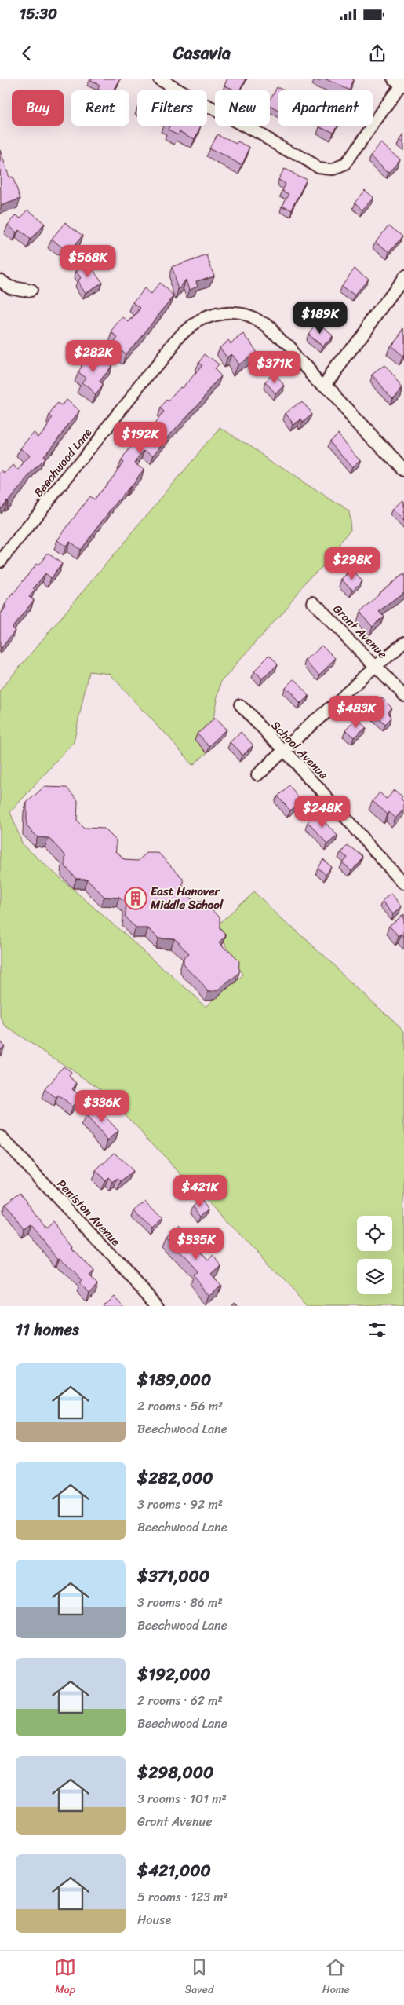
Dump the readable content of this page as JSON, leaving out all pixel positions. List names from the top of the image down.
{
  "streets": {
    "street": [
      "Beechwood Lane",
      "Grant Avenue",
      "School Avenue",
      "Peniston Avenue"
    ]
  },
  "places": {
    "building": ["East Hanover Middle School"]
  },
  "page": {
    "status": "15:30",
    "header": "Casavia",
    "chip": [
      "Buy",
      "Rent",
      "Filters",
      "New",
      "Apartment"
    ],
    "price": [
      "$568K",
      "$189K",
      "$282K",
      "$371K",
      "$192K",
      "$298K",
      "$483K",
      "$248K",
      "$336K",
      "$421K",
      "$335K"
    ],
    "heading": "11 homes",
    "list": [
      {
        "name": "$189,000",
        "note": "2 rooms · 56 m² · Beechwood Lane"
      },
      {
        "name": "$282,000",
        "note": "3 rooms · 92 m² · Beechwood Lane"
      },
      {
        "name": "$371,000",
        "note": "3 rooms · 86 m² · Beechwood Lane"
      },
      {
        "name": "$192,000",
        "note": "2 rooms · 62 m² · Beechwood Lane"
      },
      {
        "name": "$298,000",
        "note": "3 rooms · 101 m² · Grant Avenue"
      },
      {
        "name": "$421,000",
        "note": "5 rooms · 123 m² · House"
      }
    ],
    "tabs": ["Map", "Saved", "Home"]
  }
}
